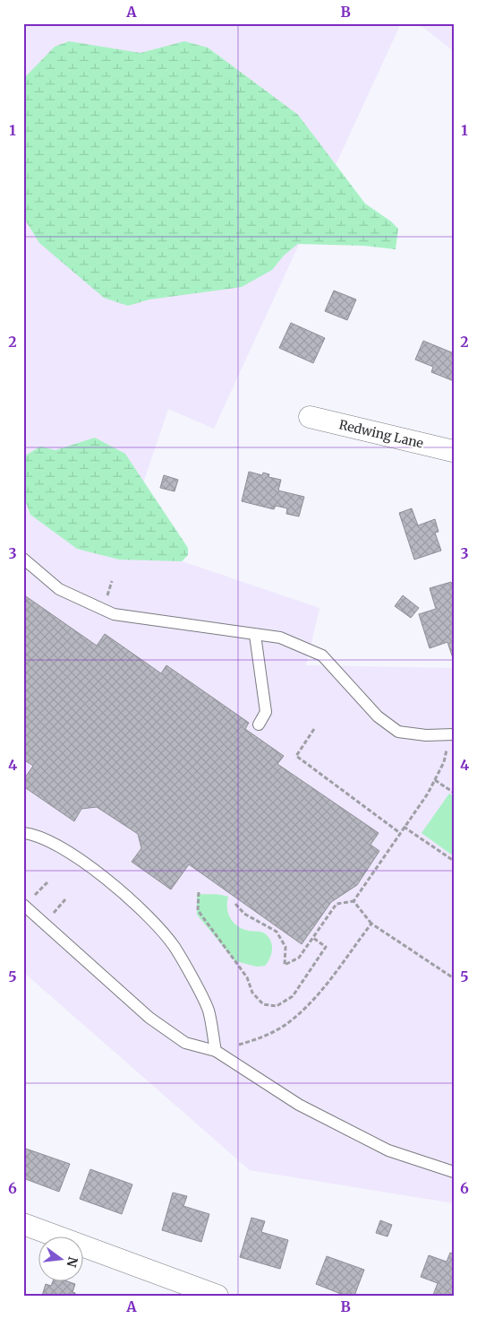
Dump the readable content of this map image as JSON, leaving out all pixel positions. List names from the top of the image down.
{
  "streets": {
    "street": ["Redwing Lane"]
  },
  "north": "right",
  "grid": {
    "columns": ["A", "B"],
    "rows": [
      "1",
      "2",
      "3",
      "4",
      "5",
      "6"
    ]
  }
}
